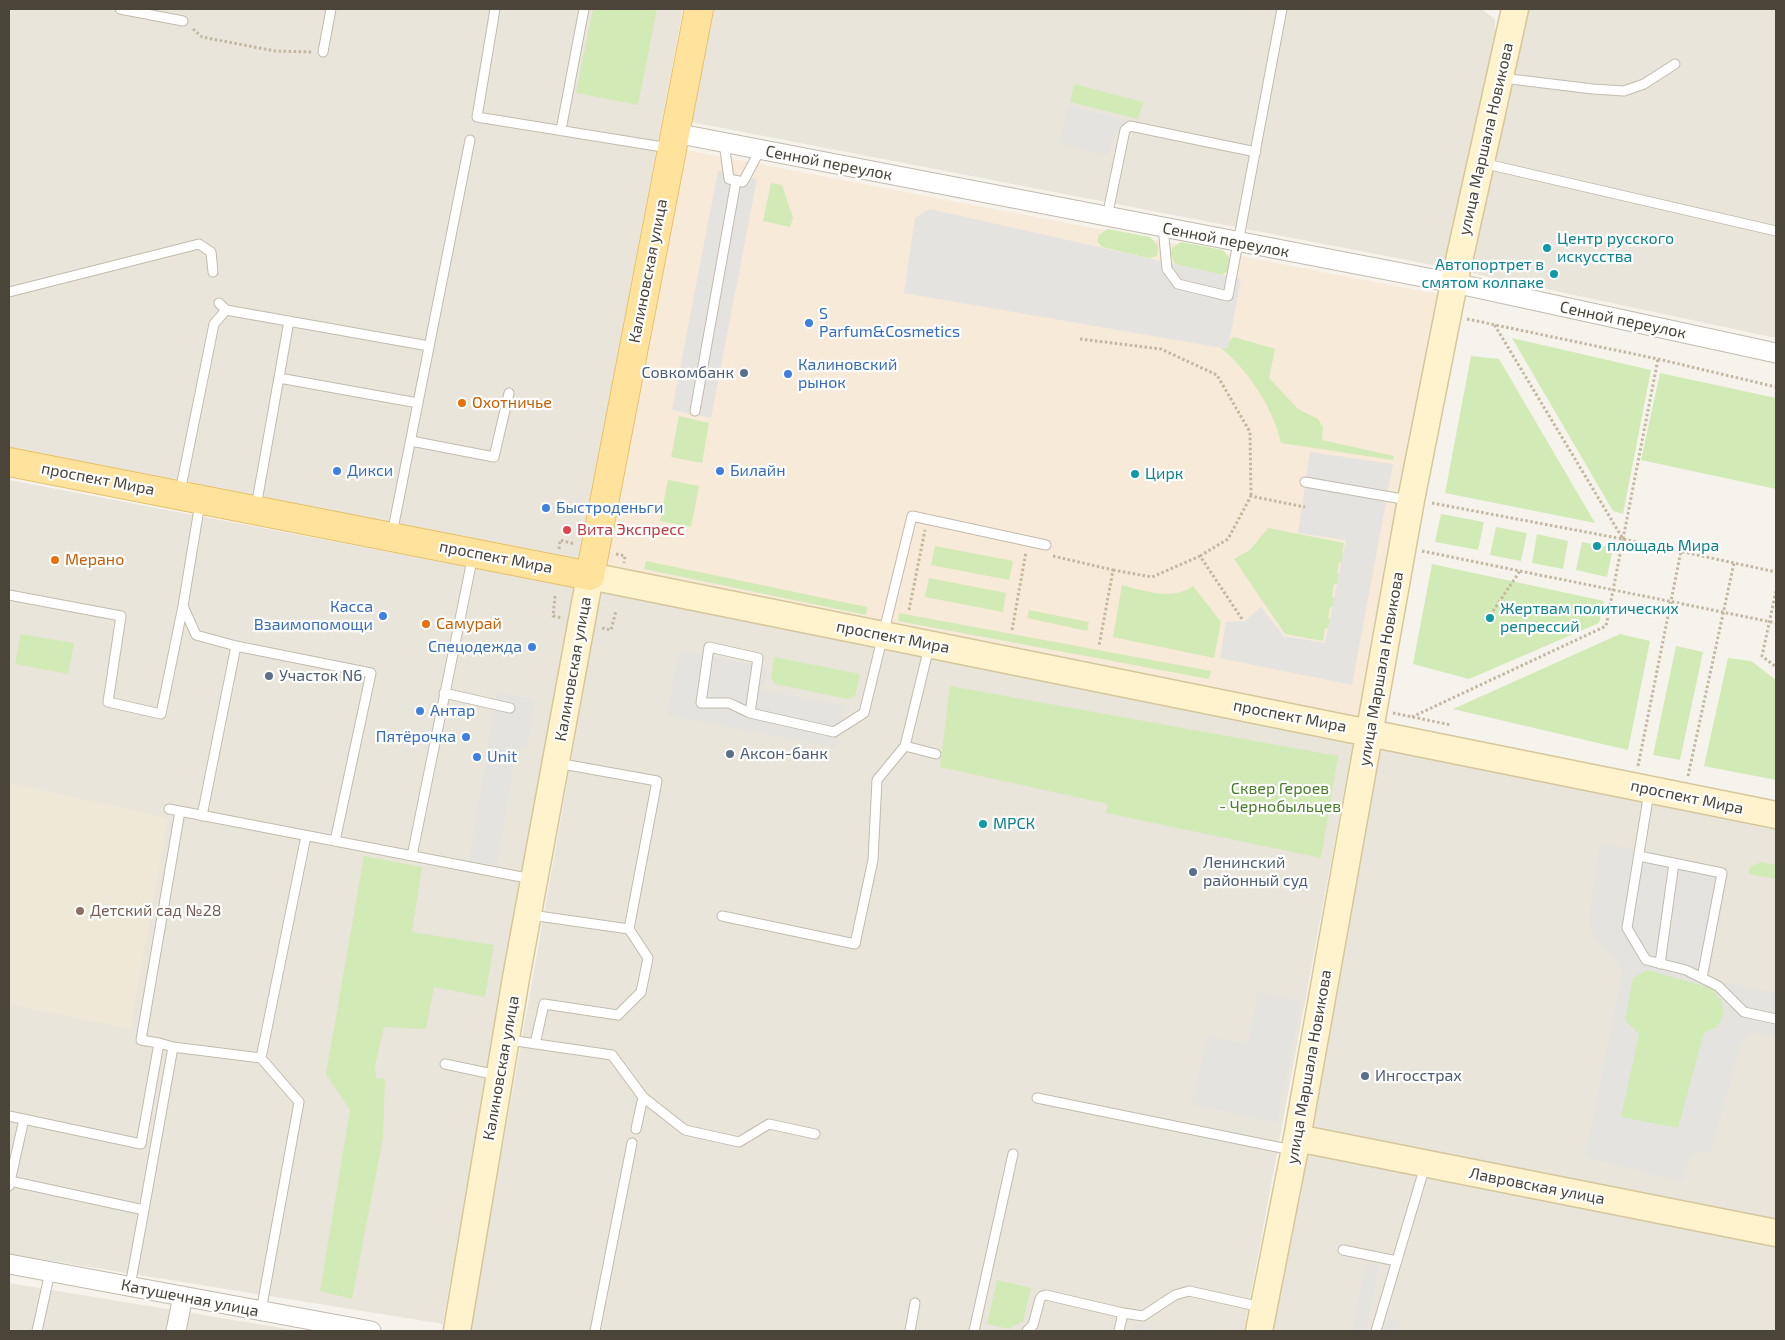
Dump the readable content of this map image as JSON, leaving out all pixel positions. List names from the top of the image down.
{
  "streets": {
    "main road": [
      "улица Маршала Новикова",
      "Калиновская улица",
      "проспект Мира",
      "Лавровская улица"
    ],
    "street": ["Сенной переулок", "Катушечная улица"]
  },
  "crossings": [
    ["улица Маршала Новикова", "Сенной переулок"],
    ["улица Маршала Новикова", "проспект Мира"],
    ["улица Маршала Новикова", "Лавровская улица"],
    ["Сенной переулок", "Калиновская улица"],
    ["Калиновская улица", "проспект Мира"]
  ],
  "parks": ["Сквер Героев - Чернобыльцев"],
  "places": [
    "Центр русского искусства",
    "Автопортрет в смятом колпаке",
    "S Parfum&Cosmetics",
    "Совкомбанк",
    "Калиновский рынок",
    "Охотничье",
    "Дикси",
    "Билайн",
    "Цирк",
    "Быстроденьги",
    "Вита Экспресс",
    "площадь Мира",
    "Мерано",
    "Касса Взаимопомощи",
    "Жертвам политических репрессий",
    "Самурай",
    "Спецодежда",
    "Участок N6",
    "Антар",
    "Пятёрочка",
    "Аксон-банк",
    "Unit",
    "МРСК",
    "Ленинский районный суд",
    "Детский сад №28",
    "Ингосстрах"
  ]
}
